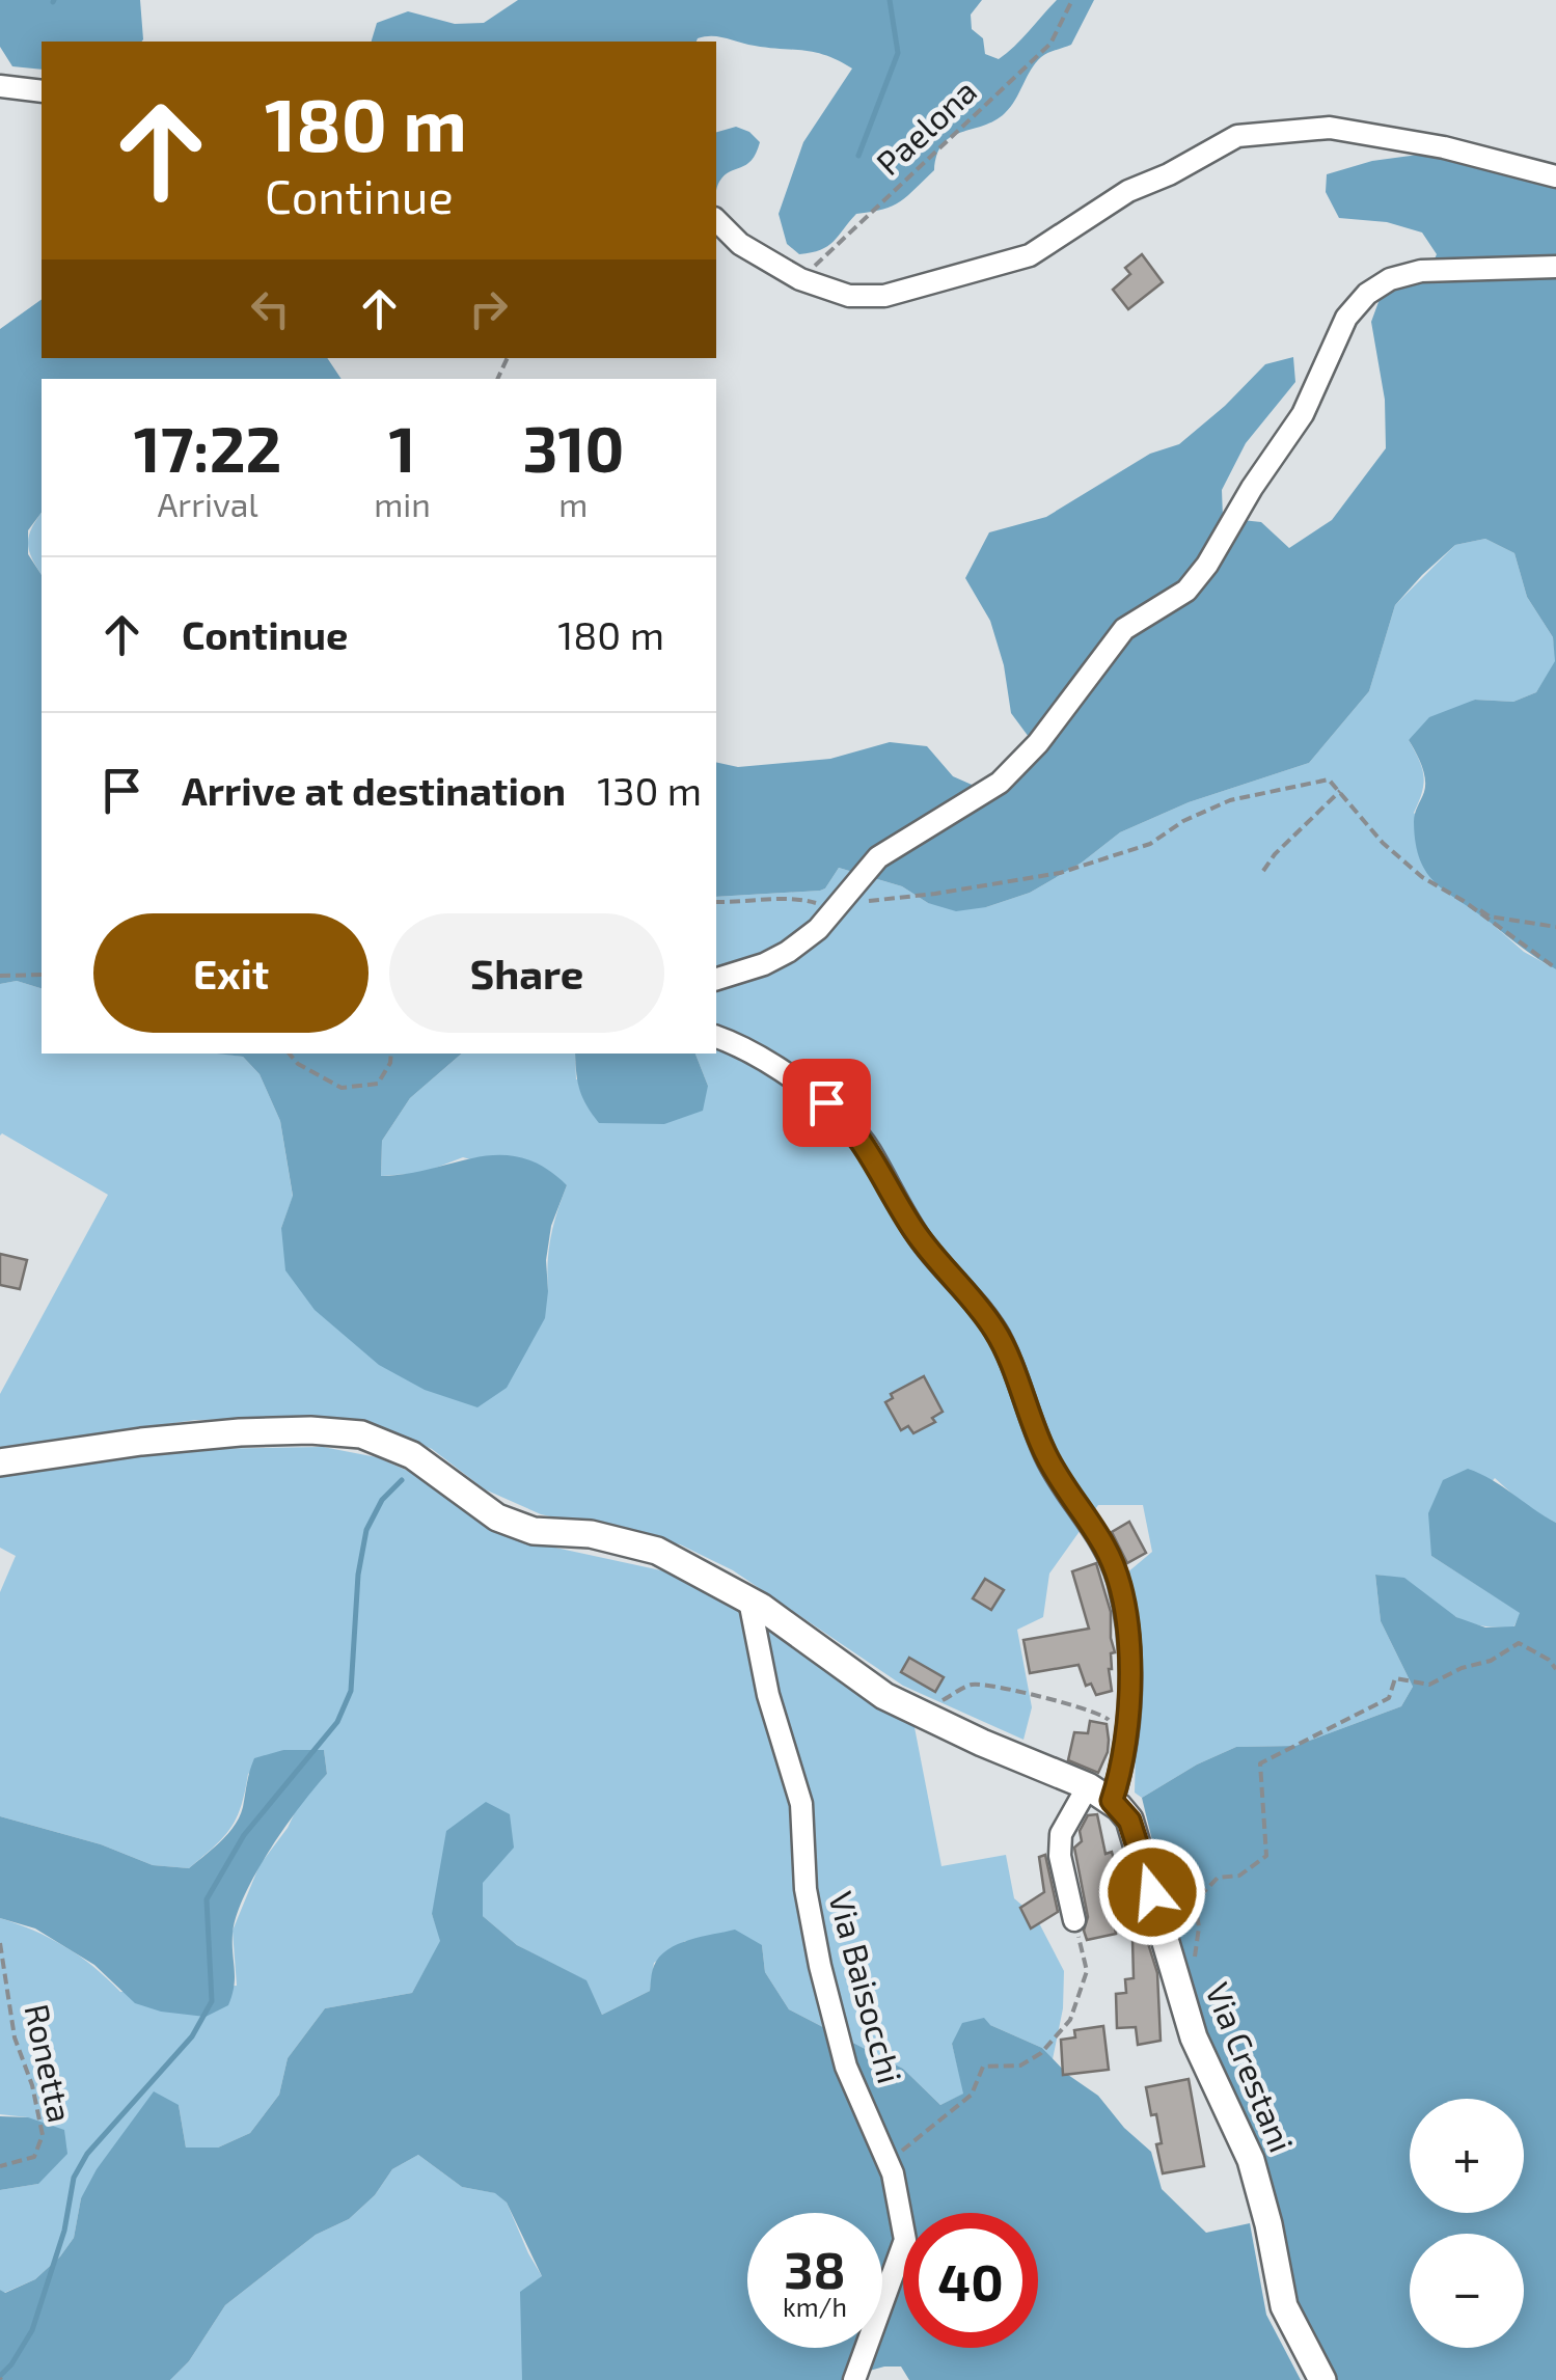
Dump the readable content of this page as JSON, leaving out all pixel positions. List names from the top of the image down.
{
  "streets": {
    "street": ["Via Baisocchi", "Via Crestani"],
    "path": ["Paelona", "Ronetta"]
  },
  "crossings": [
    ["Via Baisocchi", "Via Crestani"]
  ],
  "page": {
    "turn": ["180 m", "Continue"],
    "eta": [
      "17:22",
      "Arrival",
      "1",
      "min",
      "310",
      "m"
    ],
    "list": [
      {
        "name": "Continue",
        "value": "180 m"
      },
      {
        "name": "Arrive at destination",
        "value": "130 m"
      }
    ],
    "buttons": ["Exit", "Share"],
    "map_buttons": ["+", "−"],
    "speed": "38 km/h",
    "limit": "40"
  }
}
